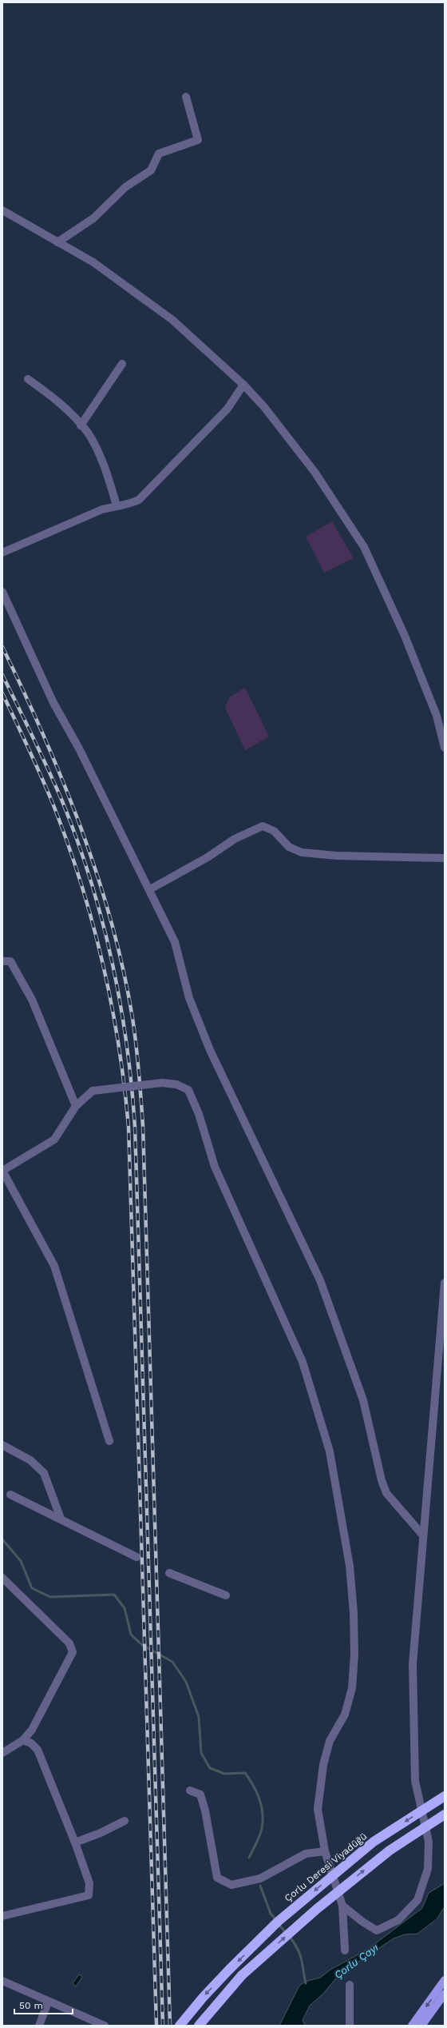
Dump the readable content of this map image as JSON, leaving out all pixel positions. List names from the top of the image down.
{
  "streets": {
    "highway": ["Çorlu Deresi Viyadüğü"]
  },
  "water": ["Çorlu Çayı"],
  "scale_bar": "50 m"
}
